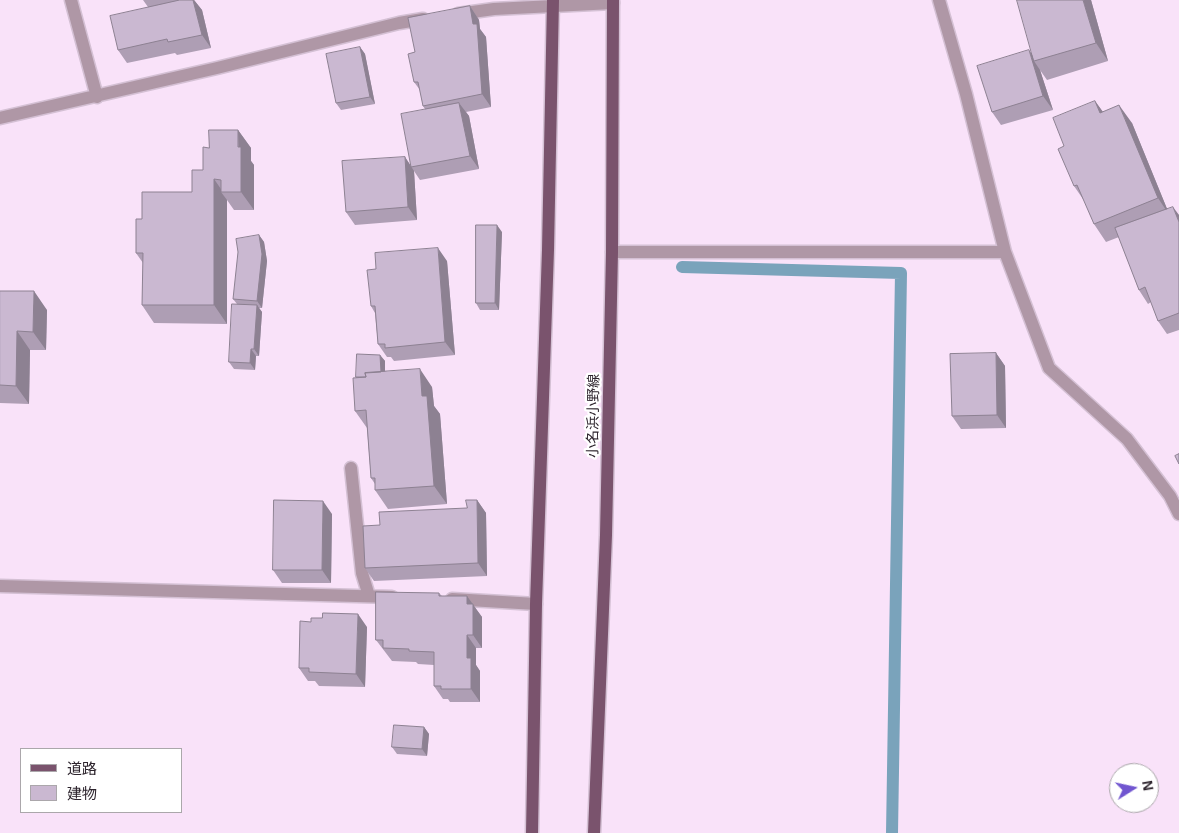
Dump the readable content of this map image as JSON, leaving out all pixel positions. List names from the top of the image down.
{
  "streets": {
    "main road": ["小名浜小野線"]
  },
  "legend": ["道路", "建物"],
  "north": "right"
}
